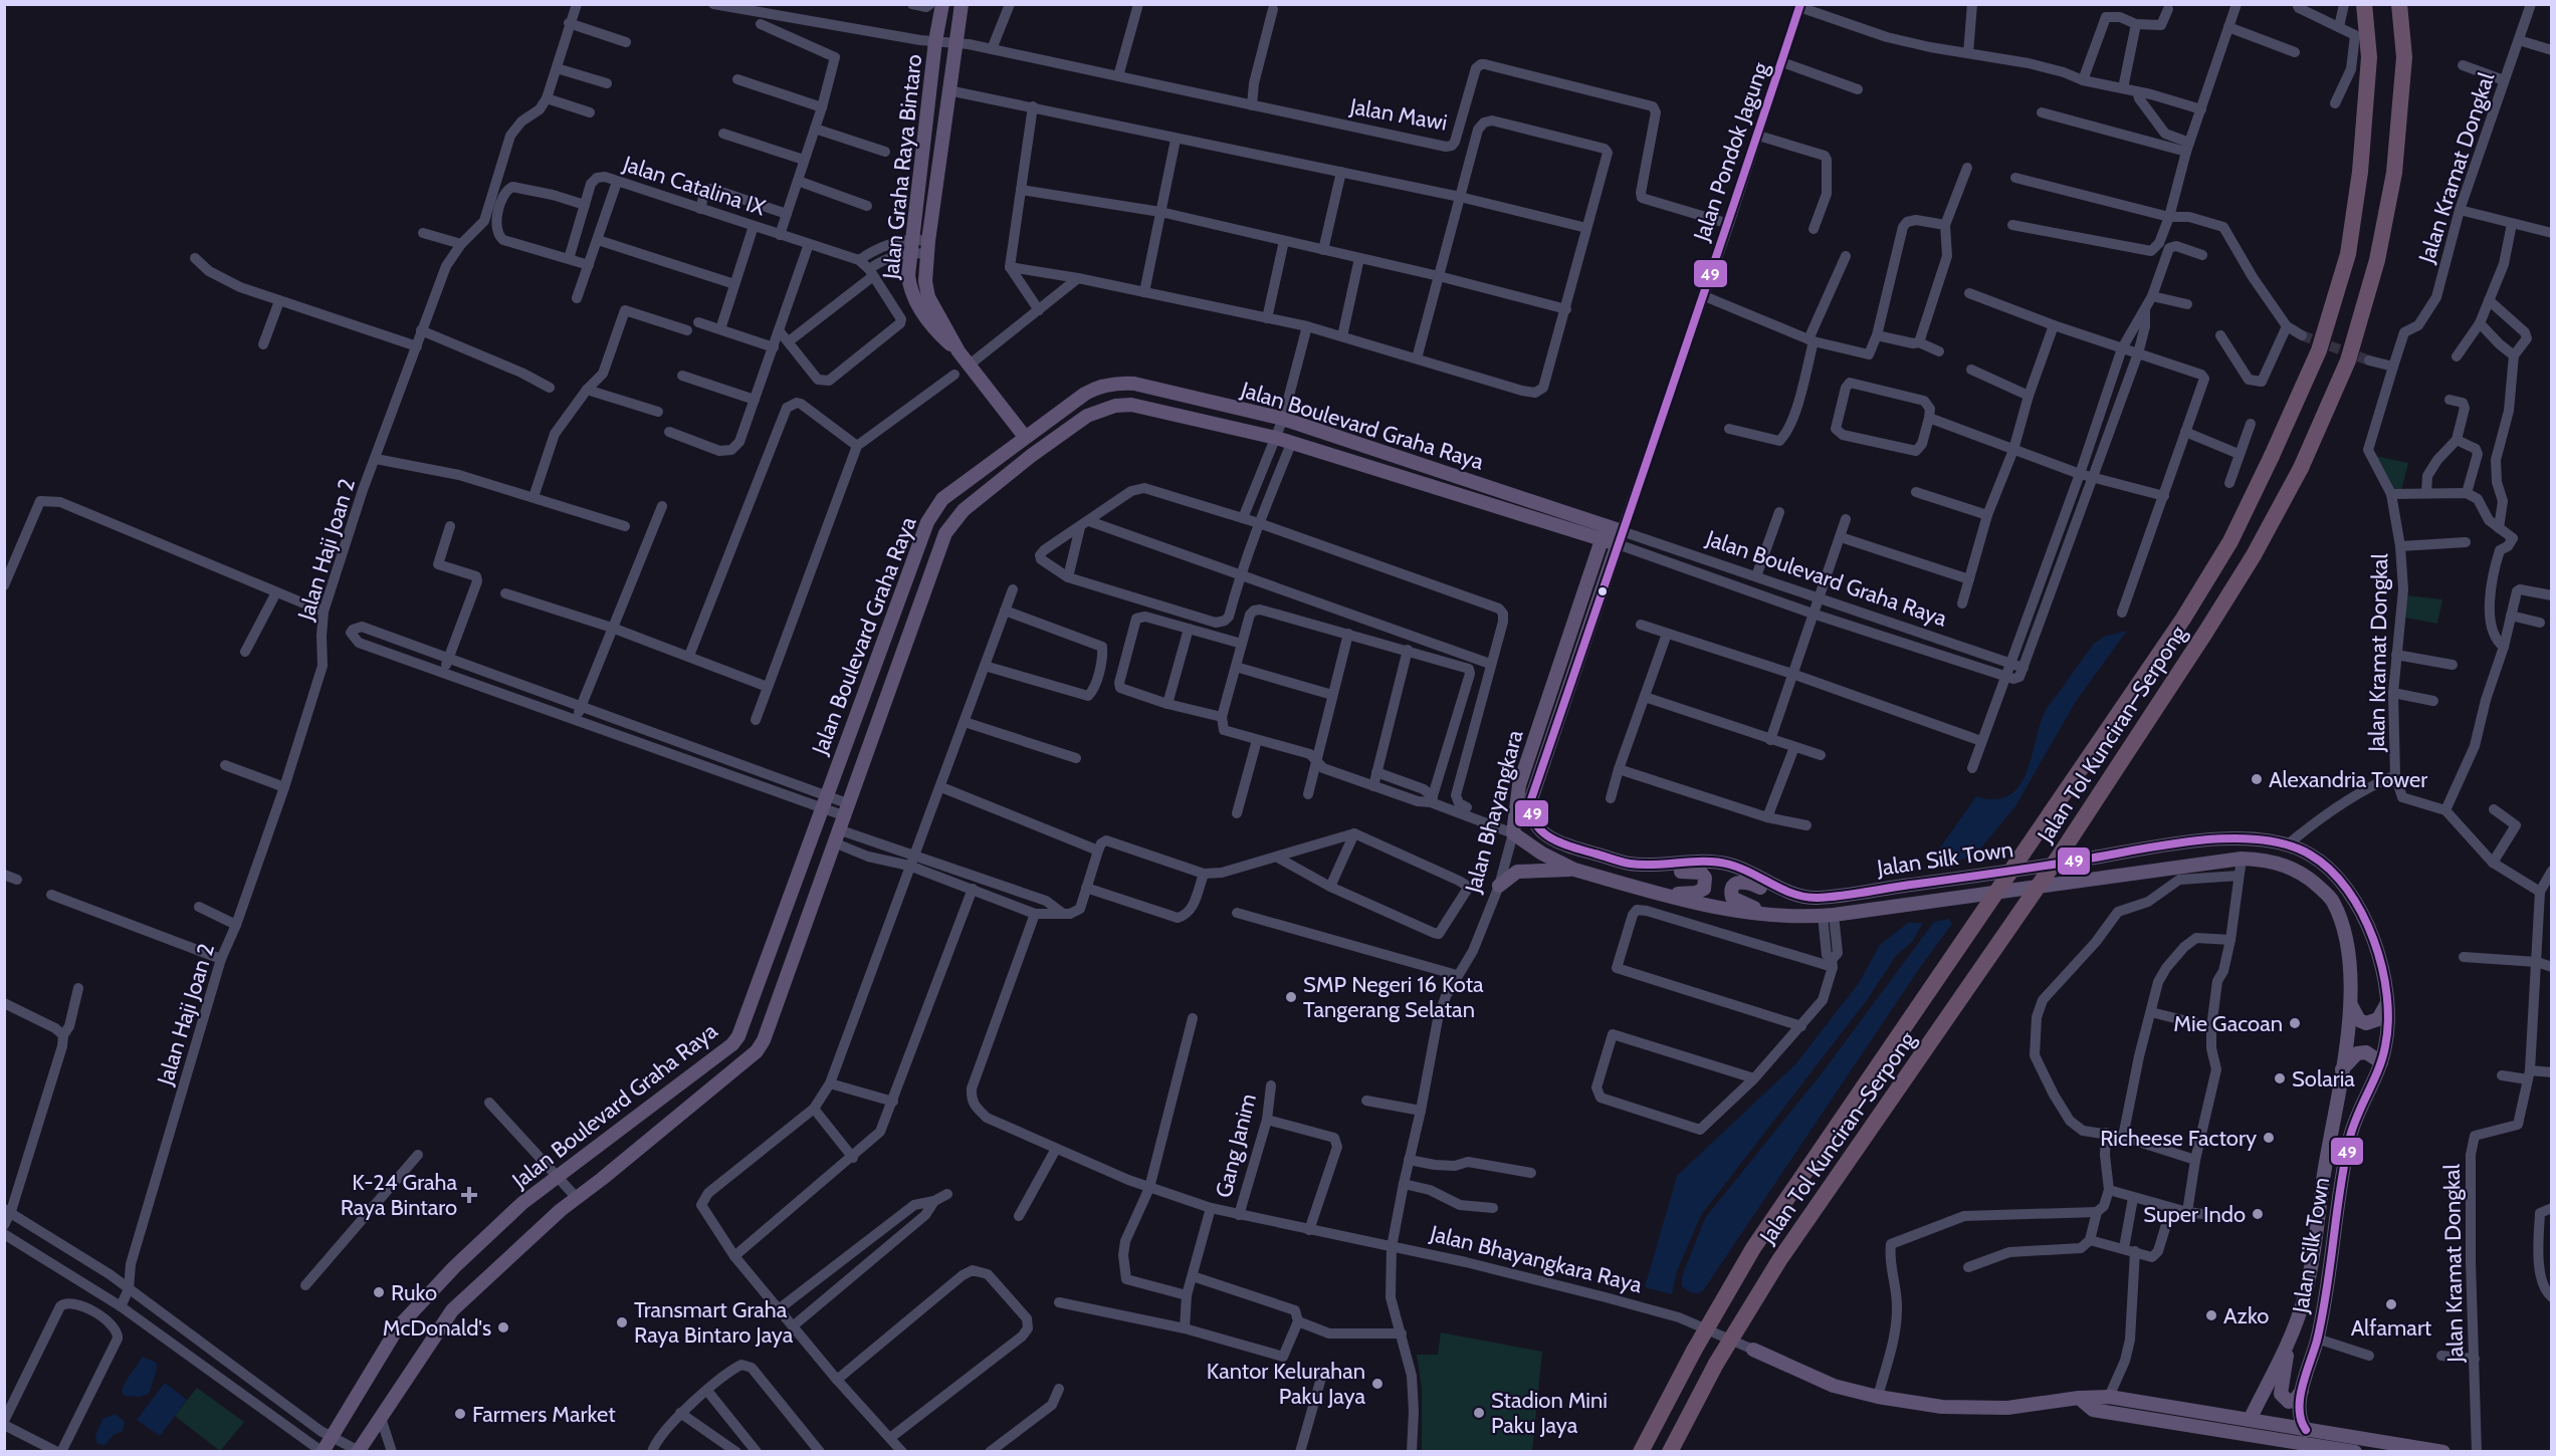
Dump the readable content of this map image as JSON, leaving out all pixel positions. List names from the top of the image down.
{
  "streets": {
    "highway": ["Jalan Tol Kunciran–Serpong"],
    "main road": [
      "Jalan Graha Raya Bintaro",
      "Jalan Boulevard Graha Raya",
      "Jalan Bhayangkara",
      "Jalan Silk Town",
      "Jalan Bhayangkara Raya"
    ],
    "street": [
      "Jalan Mawi",
      "Jalan Pondok Jagung",
      "Jalan Kramat Dongkal",
      "Jalan Catalina IX",
      "Jalan Haji Joan 2",
      "Gang Janim"
    ]
  },
  "crossings": [
    ["Jalan Mawi", "Jalan Pondok Jagung"],
    ["Jalan Mawi", "Jalan Graha Raya Bintaro"],
    ["Jalan Pondok Jagung", "Jalan Boulevard Graha Raya"],
    ["Jalan Pondok Jagung", "Jalan Bhayangkara"],
    ["Jalan Graha Raya Bintaro", "Jalan Boulevard Graha Raya"],
    ["Jalan Boulevard Graha Raya", "Jalan Bhayangkara"],
    ["Jalan Bhayangkara", "Jalan Silk Town"],
    ["Jalan Bhayangkara", "Jalan Bhayangkara Raya"],
    ["Jalan Silk Town", "Jalan Bhayangkara Raya"],
    ["Gang Janim", "Jalan Bhayangkara Raya"]
  ],
  "places": {
    "other": [
      "Alexandria Tower",
      "SMP Negeri 16 Kota Tangerang Selatan",
      "Mie Gacoan",
      "Solaria",
      "Richeese Factory",
      "Super Indo",
      "Ruko",
      "Alfamart",
      "Azko",
      "Transmart Graha Raya Bintaro Jaya",
      "McDonald's",
      "Kantor Kelurahan Paku Jaya",
      "Stadion Mini Paku Jaya",
      "Farmers Market"
    ],
    "health": ["K-24 Graha Raya Bintaro"]
  },
  "lines": ["transit line 49"]
}
